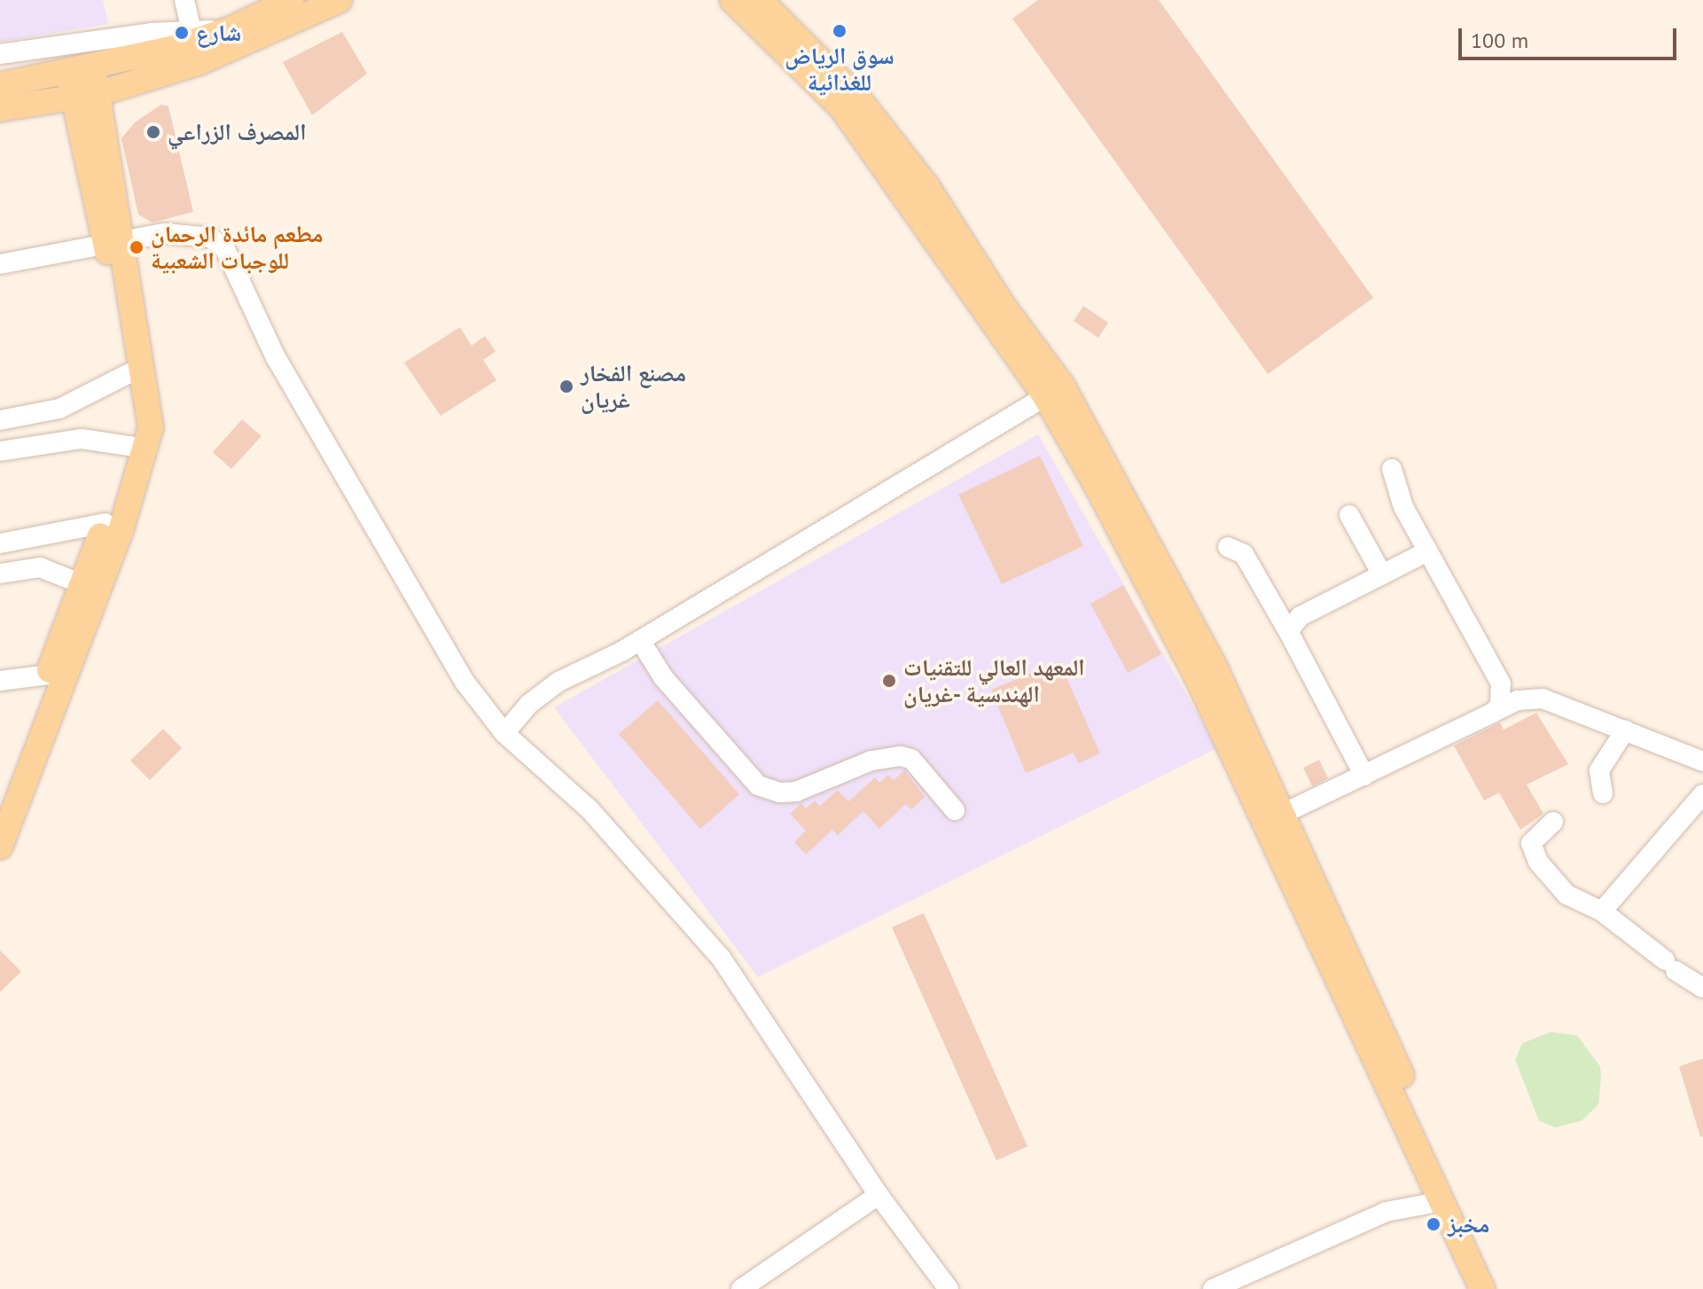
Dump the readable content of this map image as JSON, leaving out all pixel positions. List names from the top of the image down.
{
  "places": [
    "سوق الرياض للغذائية",
    "شارع",
    "المصرف الزراعي",
    "مطعم مائدة الرحمان للوجبات الشعبية",
    "مصنع الفخار غريان",
    "المعهد العالي للتقنيات الهندسية -غريان",
    "مخبز"
  ],
  "scale_bar": "100 m"
}
